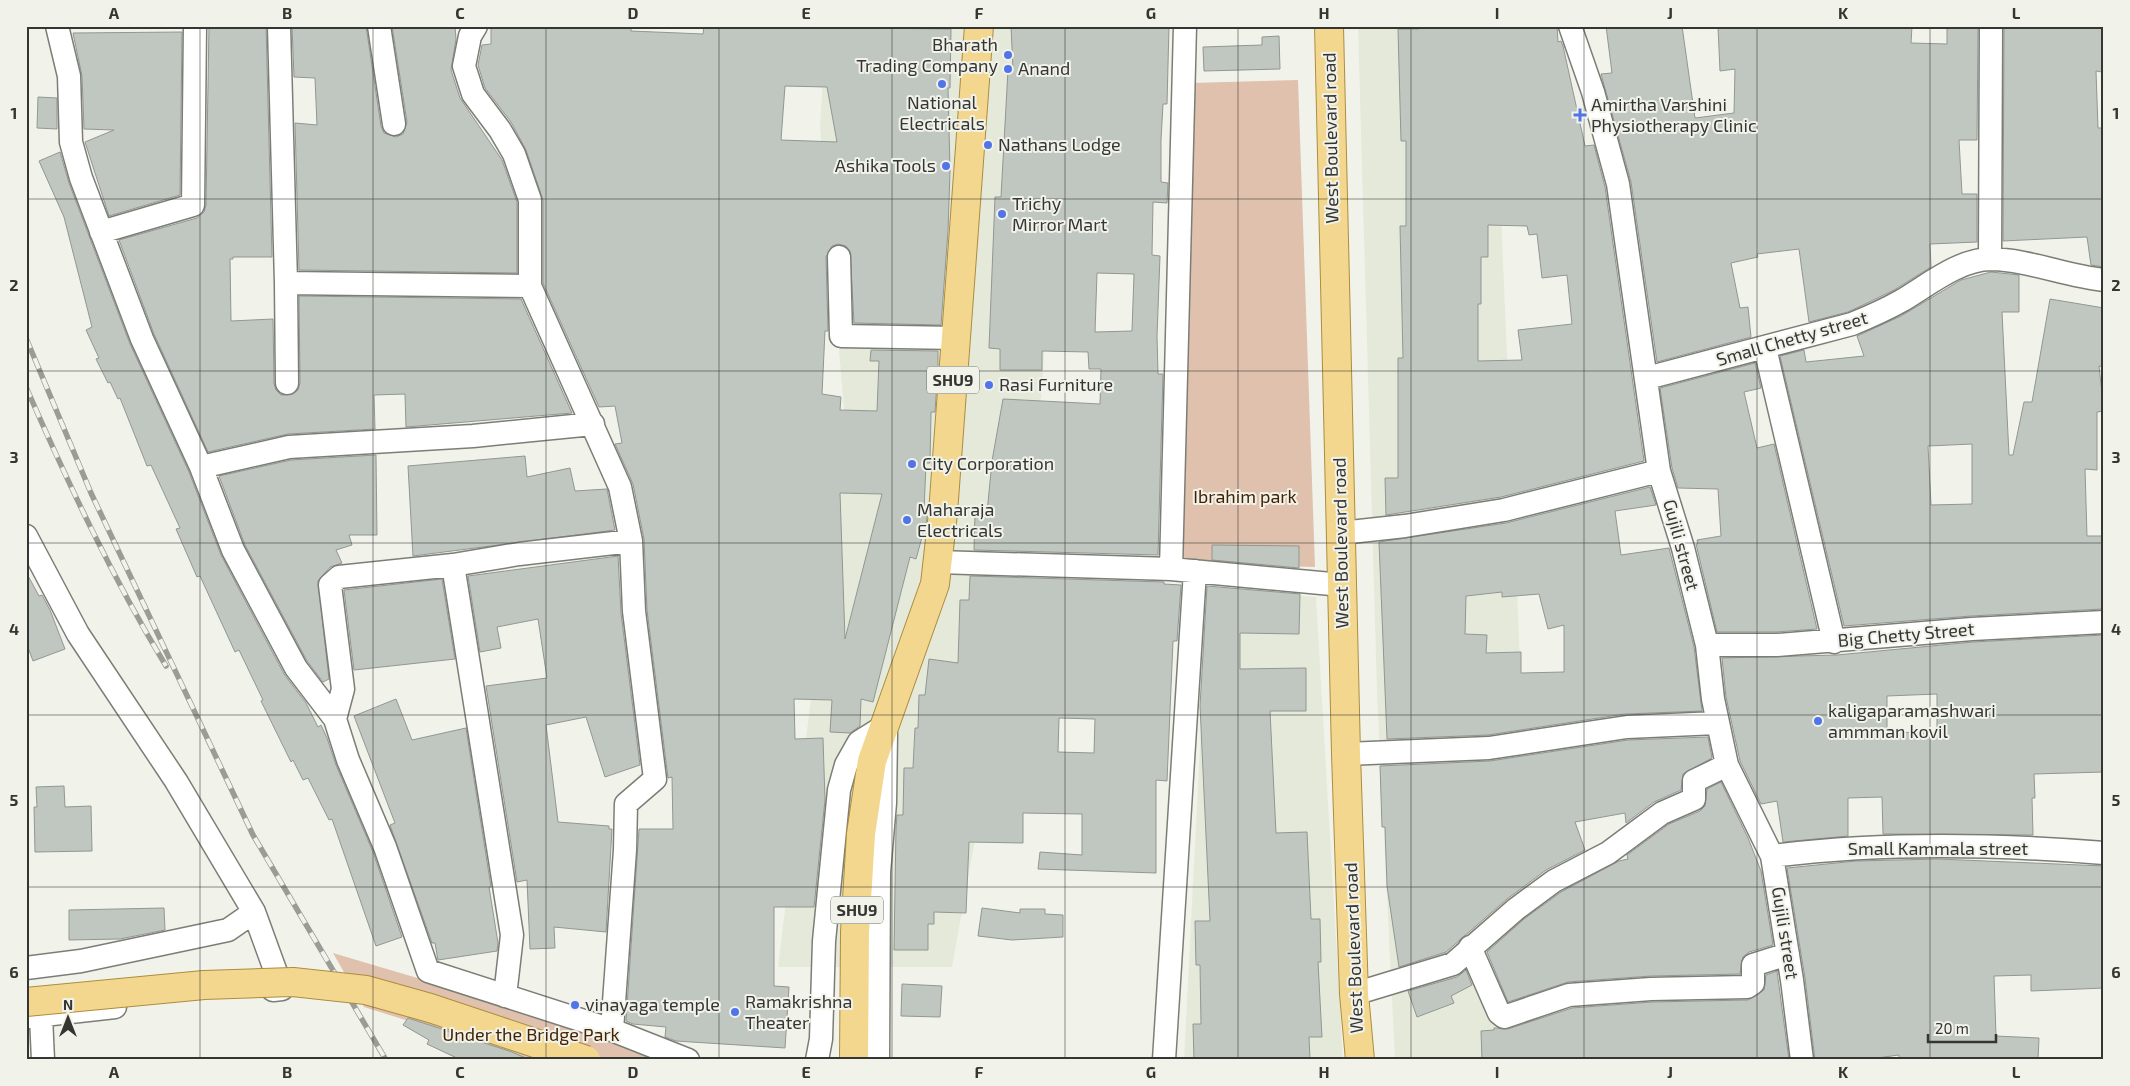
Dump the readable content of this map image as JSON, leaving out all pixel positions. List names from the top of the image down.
{
  "streets": {
    "main road": ["West Boulevard road", "SHU9"],
    "street": [
      "Small Chetty street",
      "Gujili street",
      "Big Chetty Street",
      "Small Kammala street"
    ]
  },
  "crossings": [
    ["Small Chetty street", "Gujili street"],
    ["Gujili street", "Big Chetty Street"],
    ["Gujili street", "Small Kammala street"]
  ],
  "parks": ["Ibrahim park", "Under the Bridge Park"],
  "places": {
    "other": [
      "Bharath Trading Company",
      "Anand",
      "National Electricals",
      "Nathans Lodge",
      "Ashika Tools",
      "Trichy Mirror Mart",
      "Rasi Furniture",
      "City Corporation",
      "Maharaja Electricals",
      "kaligaparamashwari ammman kovil",
      "vinayaga temple",
      "Ramakrishna Theater"
    ],
    "health": ["Amirtha Varshini Physiotherapy Clinic"]
  },
  "scale_bar": "20 m",
  "north": "top",
  "grid": {
    "columns": [
      "A",
      "B",
      "C",
      "D",
      "E",
      "F",
      "G",
      "H",
      "I",
      "J",
      "K",
      "L"
    ],
    "rows": [
      "1",
      "2",
      "3",
      "4",
      "5",
      "6"
    ]
  }
}
